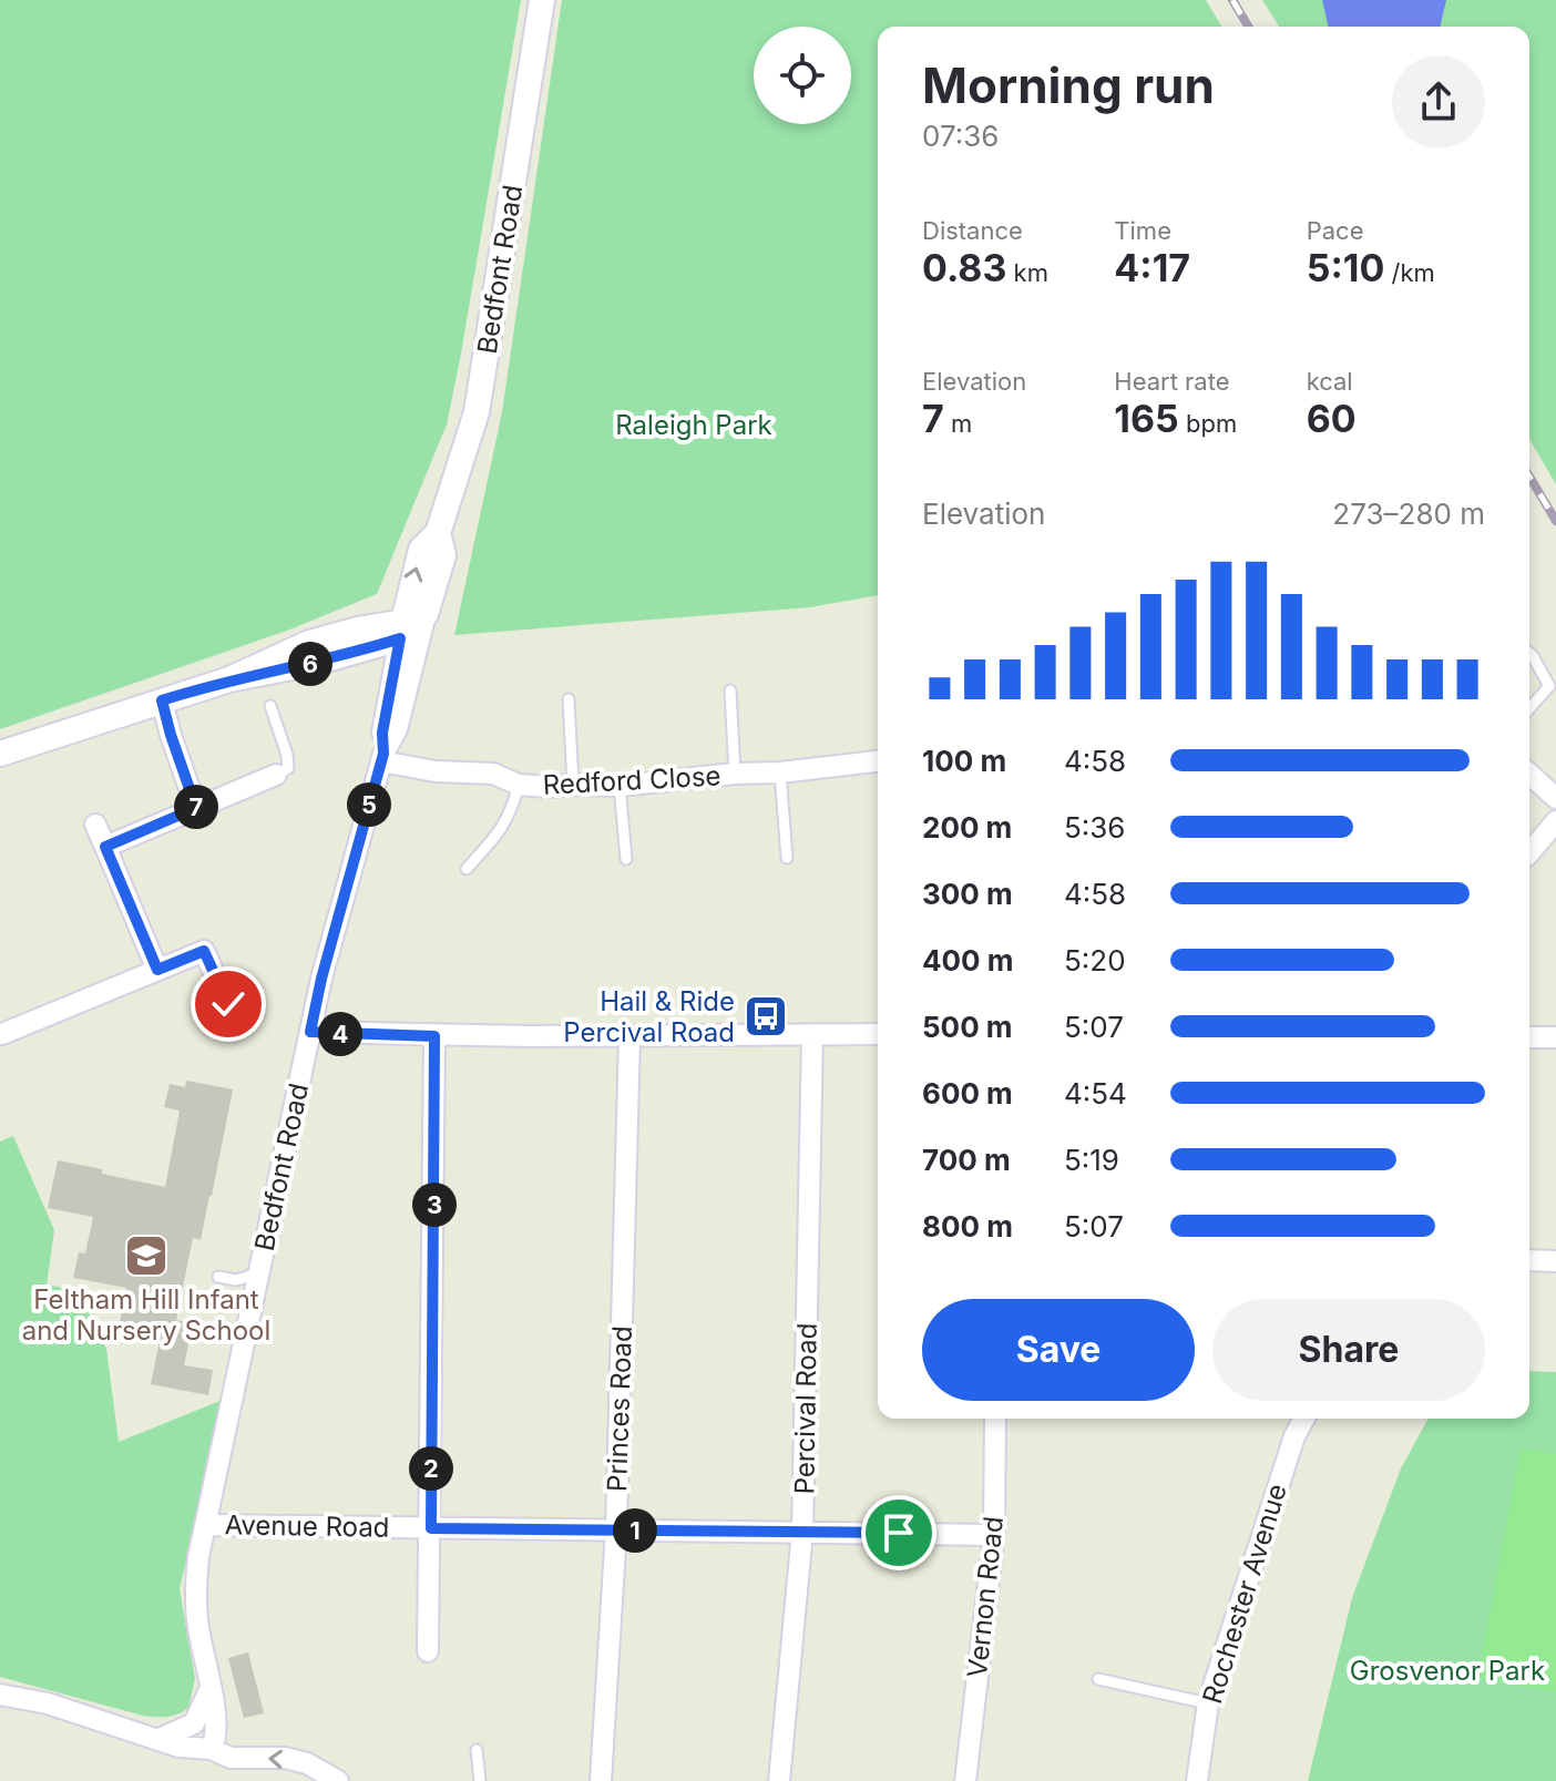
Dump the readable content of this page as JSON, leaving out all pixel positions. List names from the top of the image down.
{
  "streets": {
    "street": [
      "Bedfont Road",
      "Redford Close",
      "Princes Road",
      "Percival Road",
      "Avenue Road",
      "Rochester Avenue",
      "Vernon Road"
    ]
  },
  "crossings": [
    ["Bedfont Road", "Redford Close"],
    ["Bedfont Road", "Avenue Road"],
    ["Princes Road", "Avenue Road"],
    ["Percival Road", "Avenue Road"],
    ["Avenue Road", "Vernon Road"]
  ],
  "parks": ["Raleigh Park", "Grosvenor Park"],
  "places": {
    "bus stop": ["Hail & Ride Percival Road"],
    "school or university": ["Feltham Hill Infant and Nursery School"]
  },
  "page": {
    "heading": ["Morning run", "07:36"],
    "stats": [
      ["Distance", "0.83 km"],
      ["Time", "4:17"],
      ["Pace", "5:10 /km"],
      ["Elevation", "7 m"],
      ["Heart rate", "165 bpm"],
      ["kcal", "60"]
    ],
    "chart": ["Elevation", "273–280 m"],
    "pins": [
      "6",
      "5",
      "7",
      "4",
      "3",
      "2",
      "1"
    ],
    "list": [
      {
        "name": "100 m",
        "note": "4:58"
      },
      {
        "name": "200 m",
        "note": "5:36"
      },
      {
        "name": "300 m",
        "note": "4:58"
      },
      {
        "name": "400 m",
        "note": "5:20"
      },
      {
        "name": "500 m",
        "note": "5:07"
      },
      {
        "name": "600 m",
        "note": "4:54"
      },
      {
        "name": "700 m",
        "note": "5:19"
      },
      {
        "name": "800 m",
        "note": "5:07"
      }
    ],
    "buttons": ["Save", "Share"]
  }
}
